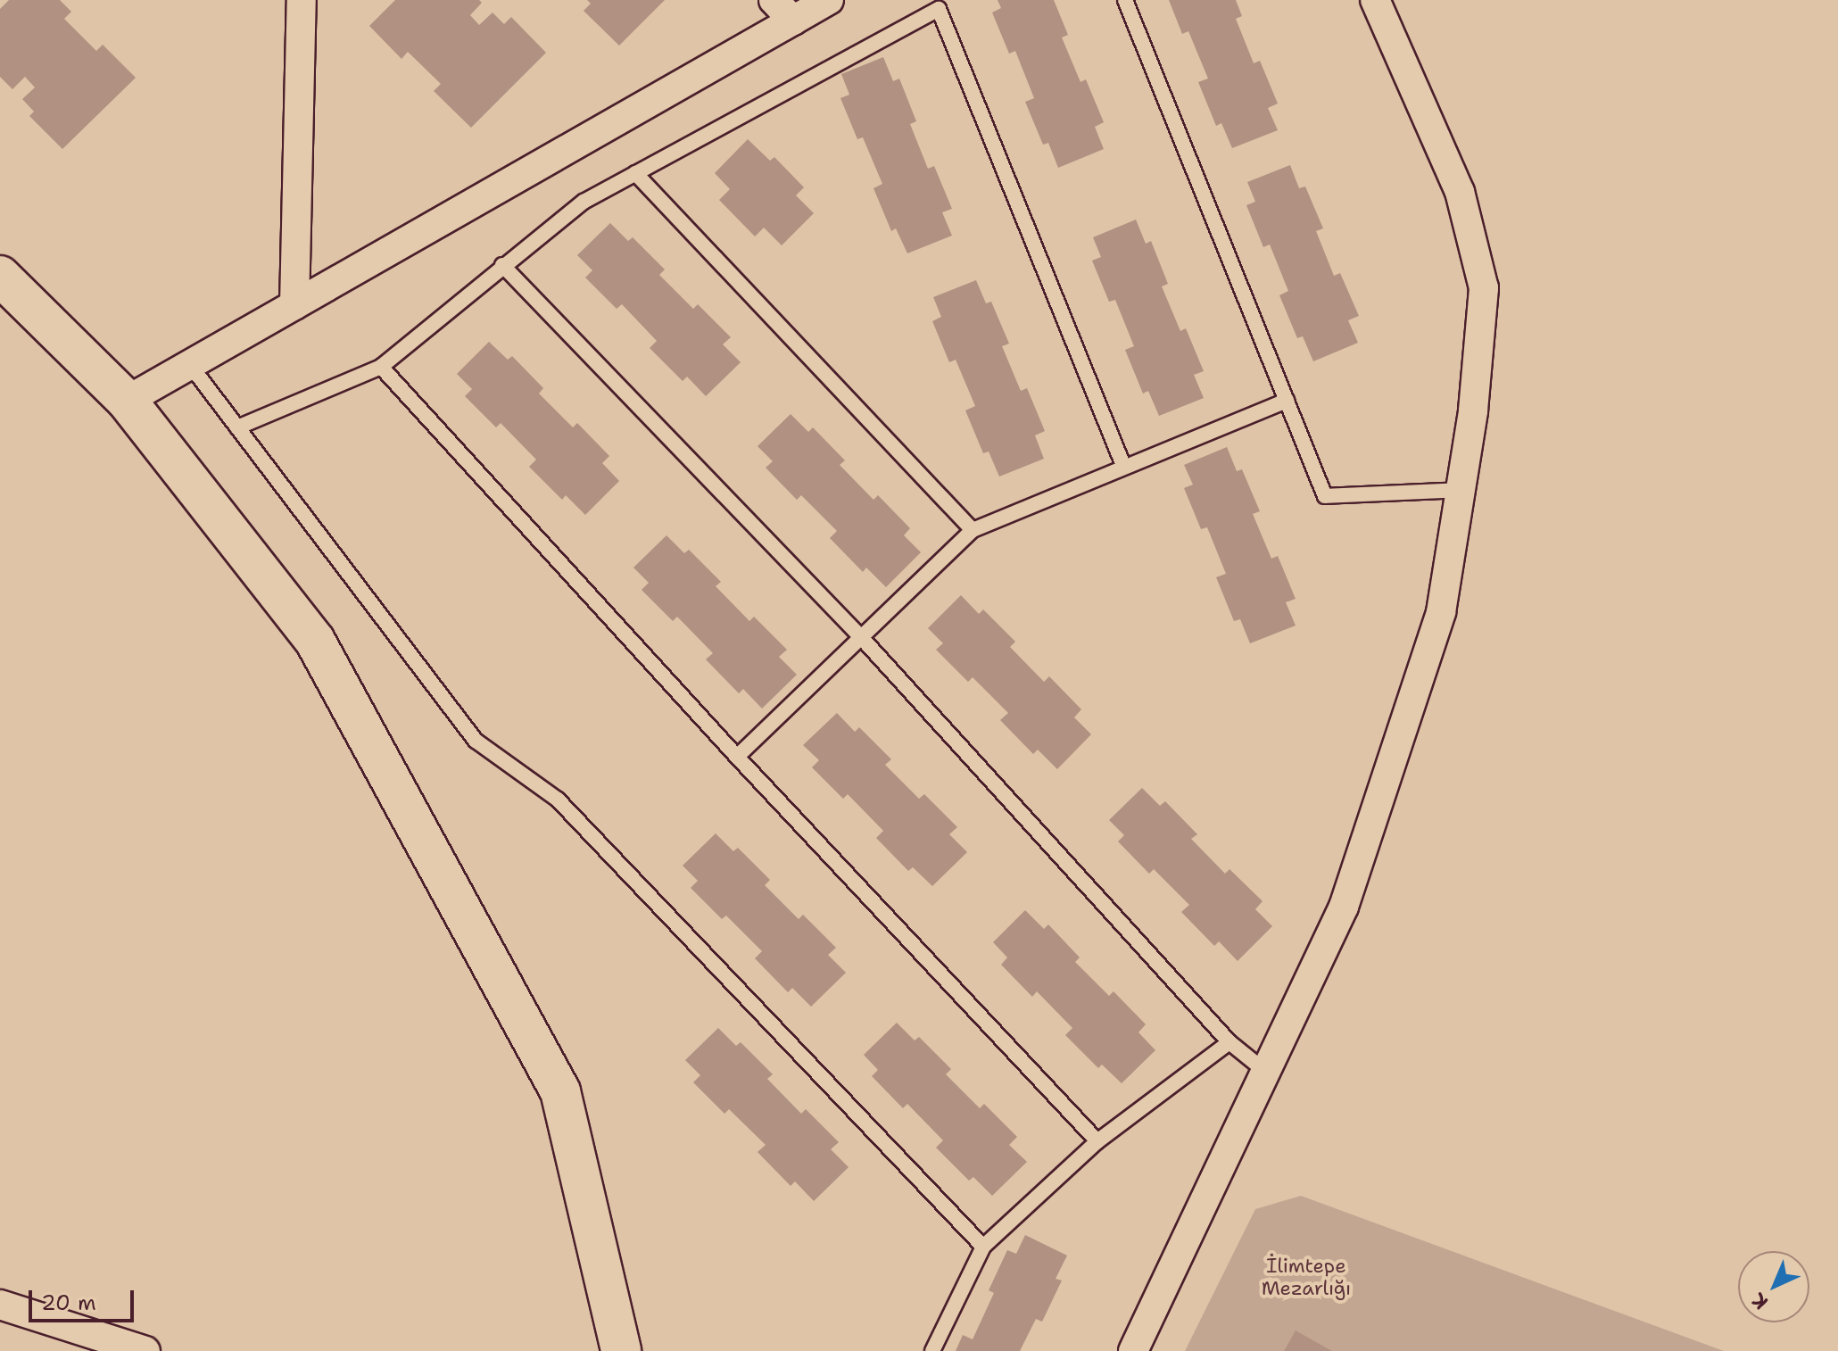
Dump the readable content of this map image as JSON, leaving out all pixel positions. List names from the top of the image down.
{
  "parks": ["İlimtepe Mezarlığı"],
  "scale_bar": "20 m",
  "north": "bottom left"
}
